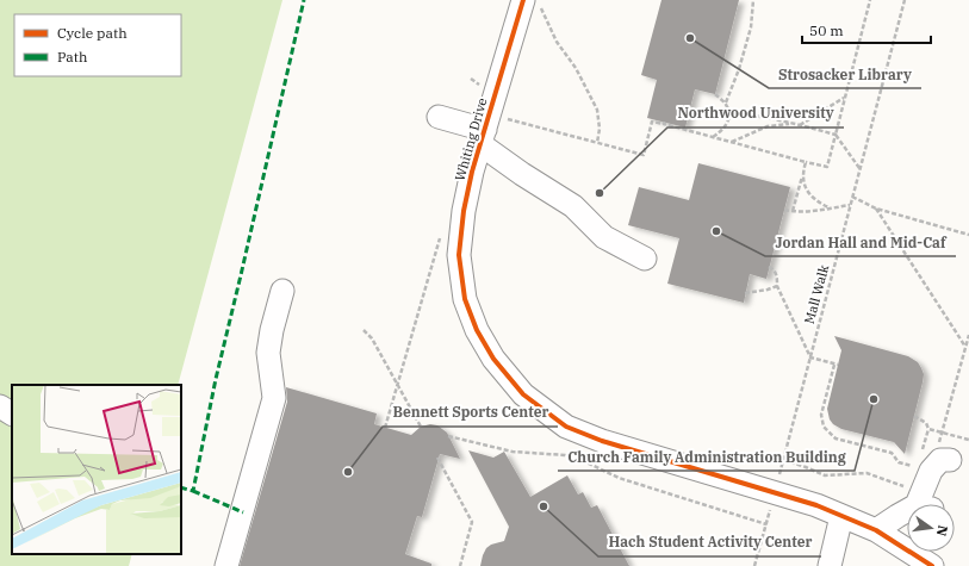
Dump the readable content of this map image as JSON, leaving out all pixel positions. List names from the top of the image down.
{
  "streets": {
    "street": ["Whiting Drive"],
    "path": ["Mall Walk"]
  },
  "crossings": [
    ["Whiting Drive", "Mall Walk"]
  ],
  "places": [
    "Strosacker Library",
    "Northwood University",
    "Jordan Hall and Mid-Caf",
    "Church Family Administration Building",
    "Bennett Sports Center",
    "Hach Student Activity Center"
  ],
  "legend": ["Cycle path", "Path"],
  "scale_bar": "50 m",
  "north": "right"
}
